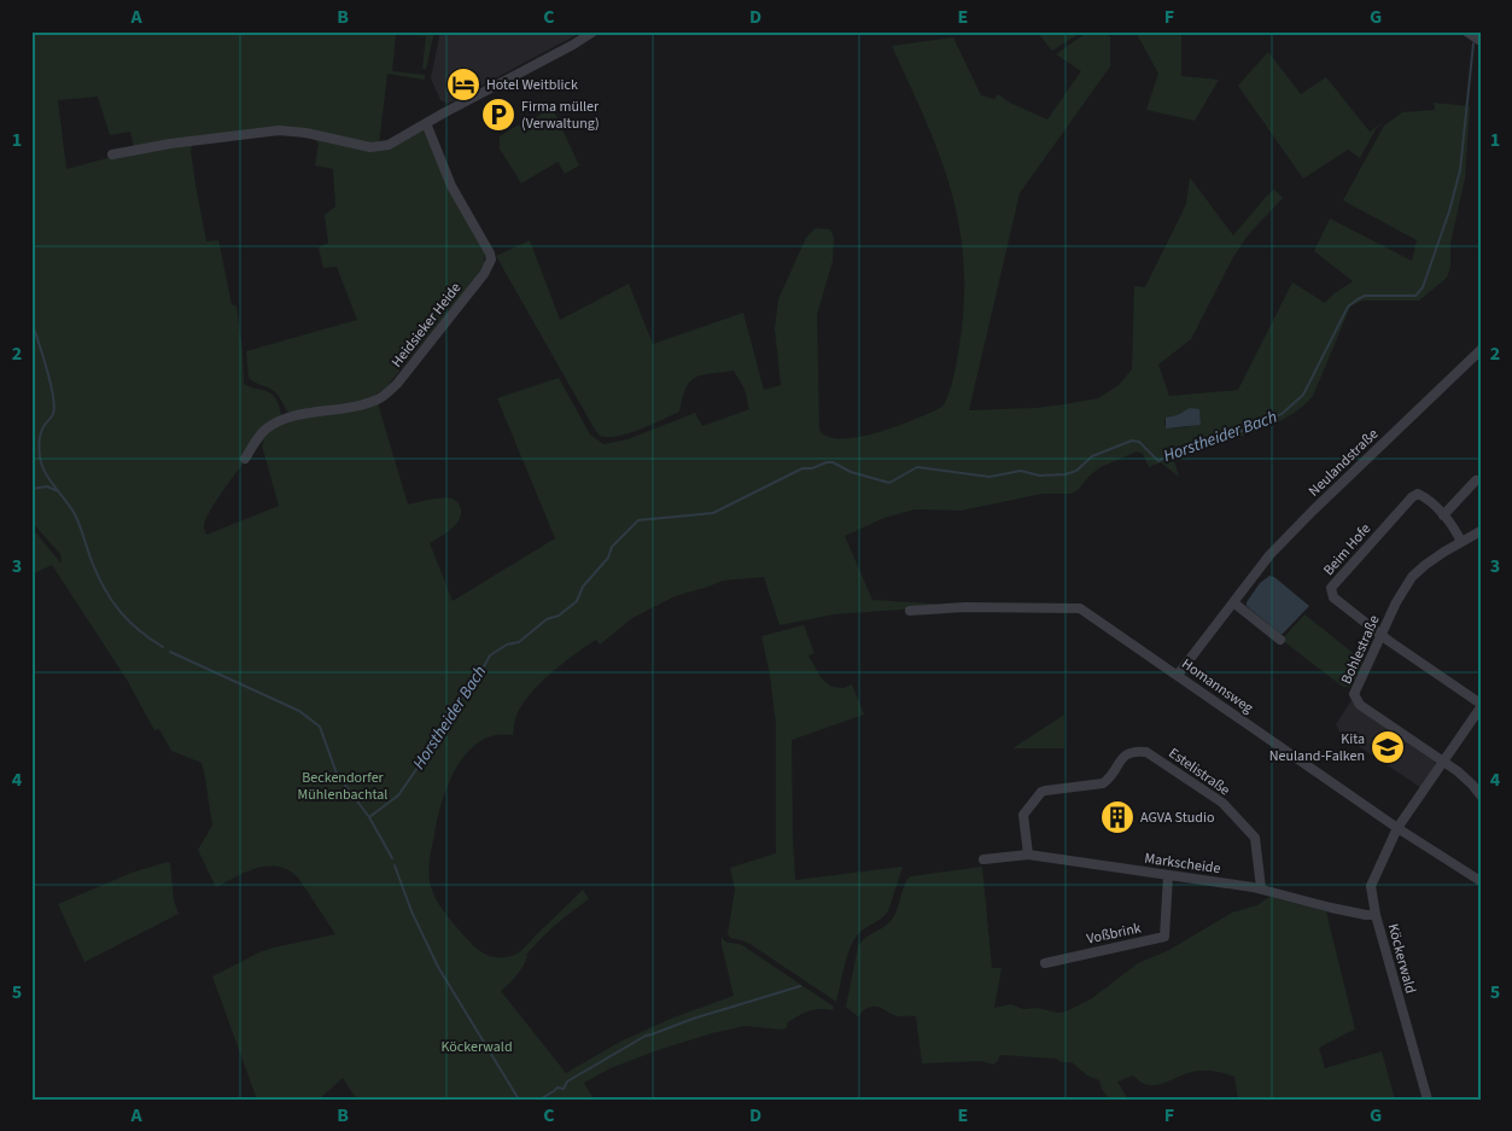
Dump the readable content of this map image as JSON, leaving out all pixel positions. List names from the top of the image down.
{
  "streets": {
    "street": [
      "Heidsieker Heide",
      "Neulandstraße",
      "Beim Hofe",
      "Bohlestraße",
      "Homannsweg",
      "Estelistraße",
      "Markscheide",
      "Voßbrink",
      "Köckerwald"
    ]
  },
  "crossings": [
    ["Neulandstraße", "Homannsweg"],
    ["Beim Hofe", "Bohlestraße"],
    ["Beim Hofe", "Köckerwald"],
    ["Bohlestraße", "Köckerwald"],
    ["Homannsweg", "Köckerwald"],
    ["Estelistraße", "Markscheide"],
    ["Markscheide", "Voßbrink"],
    ["Markscheide", "Köckerwald"]
  ],
  "water": ["Horstheider Bach"],
  "parks": ["Beckendorfer Mühlenbachtal", "Köckerwald"],
  "places": {
    "hotel": ["Hotel Weitblick"],
    "parking": ["Firma müller (Verwaltung)"],
    "school or university": ["Kita Neuland-Falken"],
    "building": ["AGVA Studio"]
  },
  "grid": {
    "columns": [
      "A",
      "B",
      "C",
      "D",
      "E",
      "F",
      "G"
    ],
    "rows": [
      "1",
      "2",
      "3",
      "4",
      "5"
    ]
  }
}
